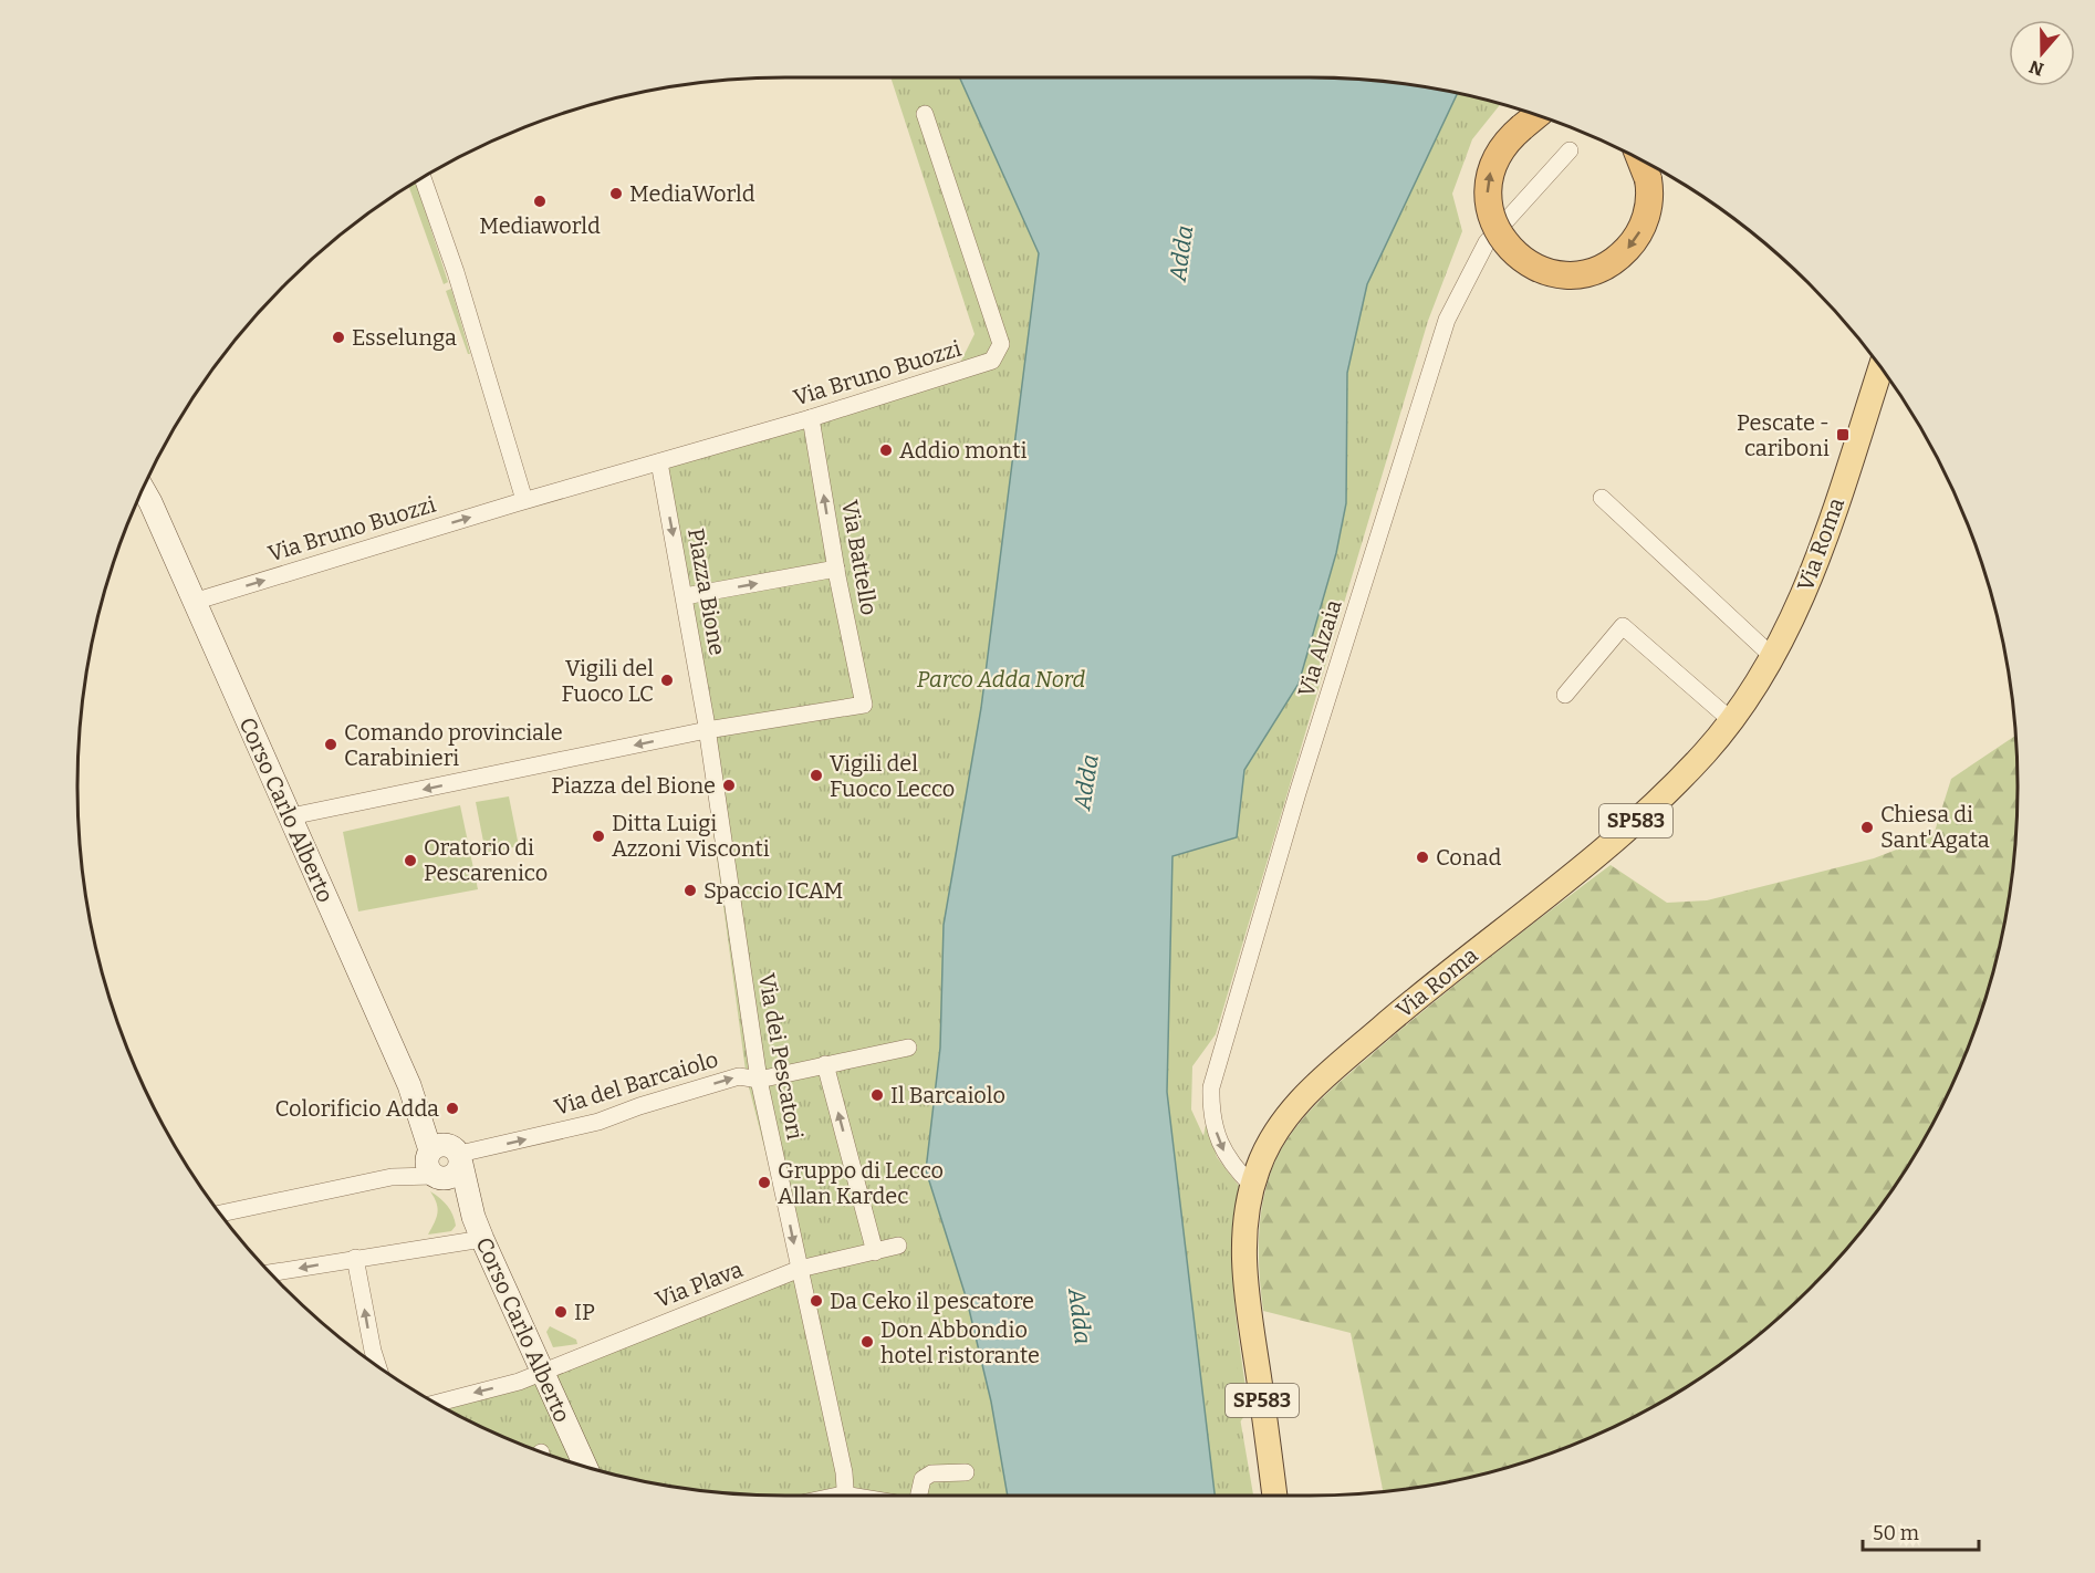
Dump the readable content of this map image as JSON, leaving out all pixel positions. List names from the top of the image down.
{
  "streets": {
    "main road": ["Via Roma", "Corso Carlo Alberto", "SP583"],
    "street": [
      "Via Bruno Buozzi",
      "Via Battello",
      "Piazza Bione",
      "Via Alzaia",
      "Via dei Pescatori",
      "Via del Barcaiolo",
      "Via Plava"
    ]
  },
  "crossings": [
    ["Via Bruno Buozzi", "Via Battello"],
    ["Via Bruno Buozzi", "Piazza Bione"],
    ["Via Bruno Buozzi", "Corso Carlo Alberto"],
    ["Via Roma", "Via Alzaia"],
    ["Via Battello", "Piazza Bione"],
    ["Via Battello", "Via dei Pescatori"],
    ["Piazza Bione", "Via dei Pescatori"],
    ["Corso Carlo Alberto", "Via del Barcaiolo"],
    ["Corso Carlo Alberto", "Via Plava"],
    ["Via dei Pescatori", "Via del Barcaiolo"],
    ["Via dei Pescatori", "Via Plava"]
  ],
  "one_way": ["Piazza Bione", "Via Alzaia", "Via del Barcaiolo"],
  "water": ["Adda"],
  "parks": ["Parco Adda Nord"],
  "places": {
    "other": [
      "MediaWorld",
      "Mediaworld",
      "Esselunga",
      "Addio monti",
      "Vigili del Fuoco LC",
      "Comando provinciale Carabinieri",
      "Vigili del Fuoco Lecco",
      "Piazza del Bione",
      "Chiesa di Sant'Agata",
      "Ditta Luigi Azzoni Visconti",
      "Conad",
      "Oratorio di Pescarenico",
      "Spaccio ICAM",
      "Il Barcaiolo",
      "Colorificio Adda",
      "Gruppo di Lecco Allan Kardec",
      "Da Ceko il pescatore",
      "IP",
      "Don Abbondio hotel ristorante"
    ],
    "transit": ["Pescate - cariboni"]
  },
  "scale_bar": "50 m",
  "north": "bottom"
}
